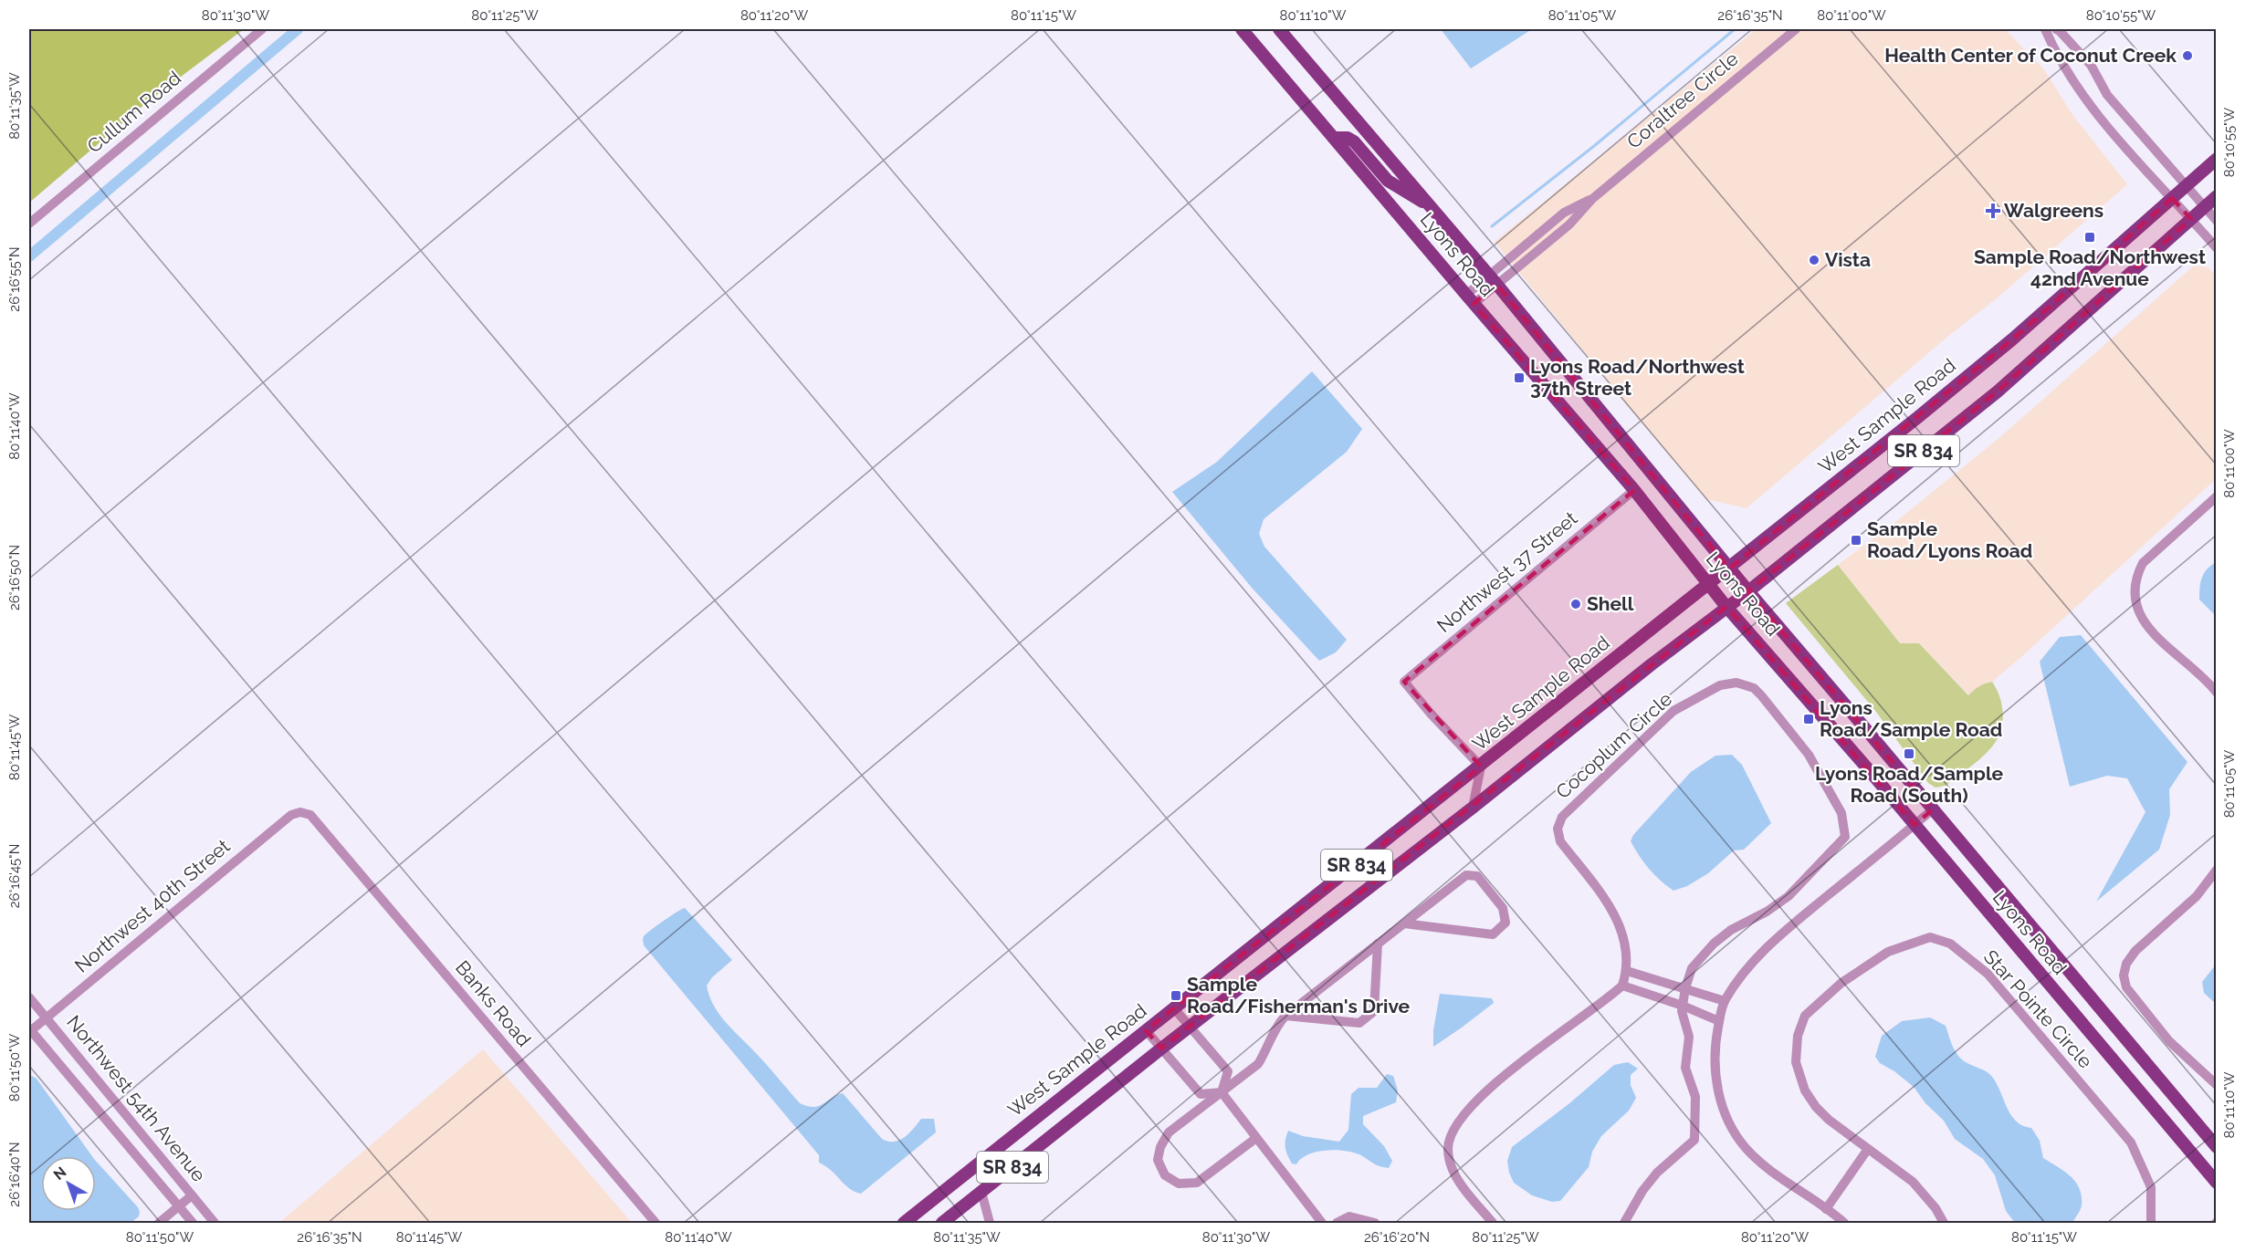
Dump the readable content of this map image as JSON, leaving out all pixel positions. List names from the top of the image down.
{
  "streets": {
    "main road": ["Lyons Road", "West Sample Road", "SR 834"],
    "street": [
      "Coraltree Circle",
      "Cullum Road",
      "Northwest 37 Street",
      "Cocoplum Circle",
      "Northwest 40th Street",
      "Banks Road",
      "Star Pointe Circle",
      "Northwest 54th Avenue"
    ]
  },
  "crossings": [
    ["Coraltree Circle", "Lyons Road"],
    ["Lyons Road", "West Sample Road"],
    ["Lyons Road", "SR 834"],
    ["Lyons Road", "Northwest 37 Street"],
    ["West Sample Road", "Northwest 37 Street"],
    ["Northwest 40th Street", "Banks Road"],
    ["Northwest 40th Street", "Northwest 54th Avenue"]
  ],
  "places": {
    "other": ["Health Center of Coconut Creek", "Vista", "Shell"],
    "health": ["Walgreens"],
    "transit": [
      "Sample Road/Northwest 42nd Avenue",
      "Lyons Road/Northwest 37th Street",
      "Sample Road/Lyons Road",
      "Lyons Road/Sample Road",
      "Lyons Road/Sample Road (South)",
      "Sample Road/Fisherman's Drive"
    ]
  },
  "north": "top left",
  "coordinates": [
    "80°11'30\"W",
    "80°11'25\"W",
    "80°11'20\"W",
    "80°11'15\"W",
    "80°11'10\"W",
    "80°11'05\"W",
    "26°16'35\"N",
    "80°11'00\"W",
    "80°10'55\"W",
    "80°11'35\"W",
    "26°16'55\"N",
    "80°11'40\"W",
    "26°16'50\"N",
    "80°11'45\"W",
    "26°16'45\"N",
    "80°11'50\"W",
    "26°16'40\"N",
    "26°16'20\"N"
  ]
}
